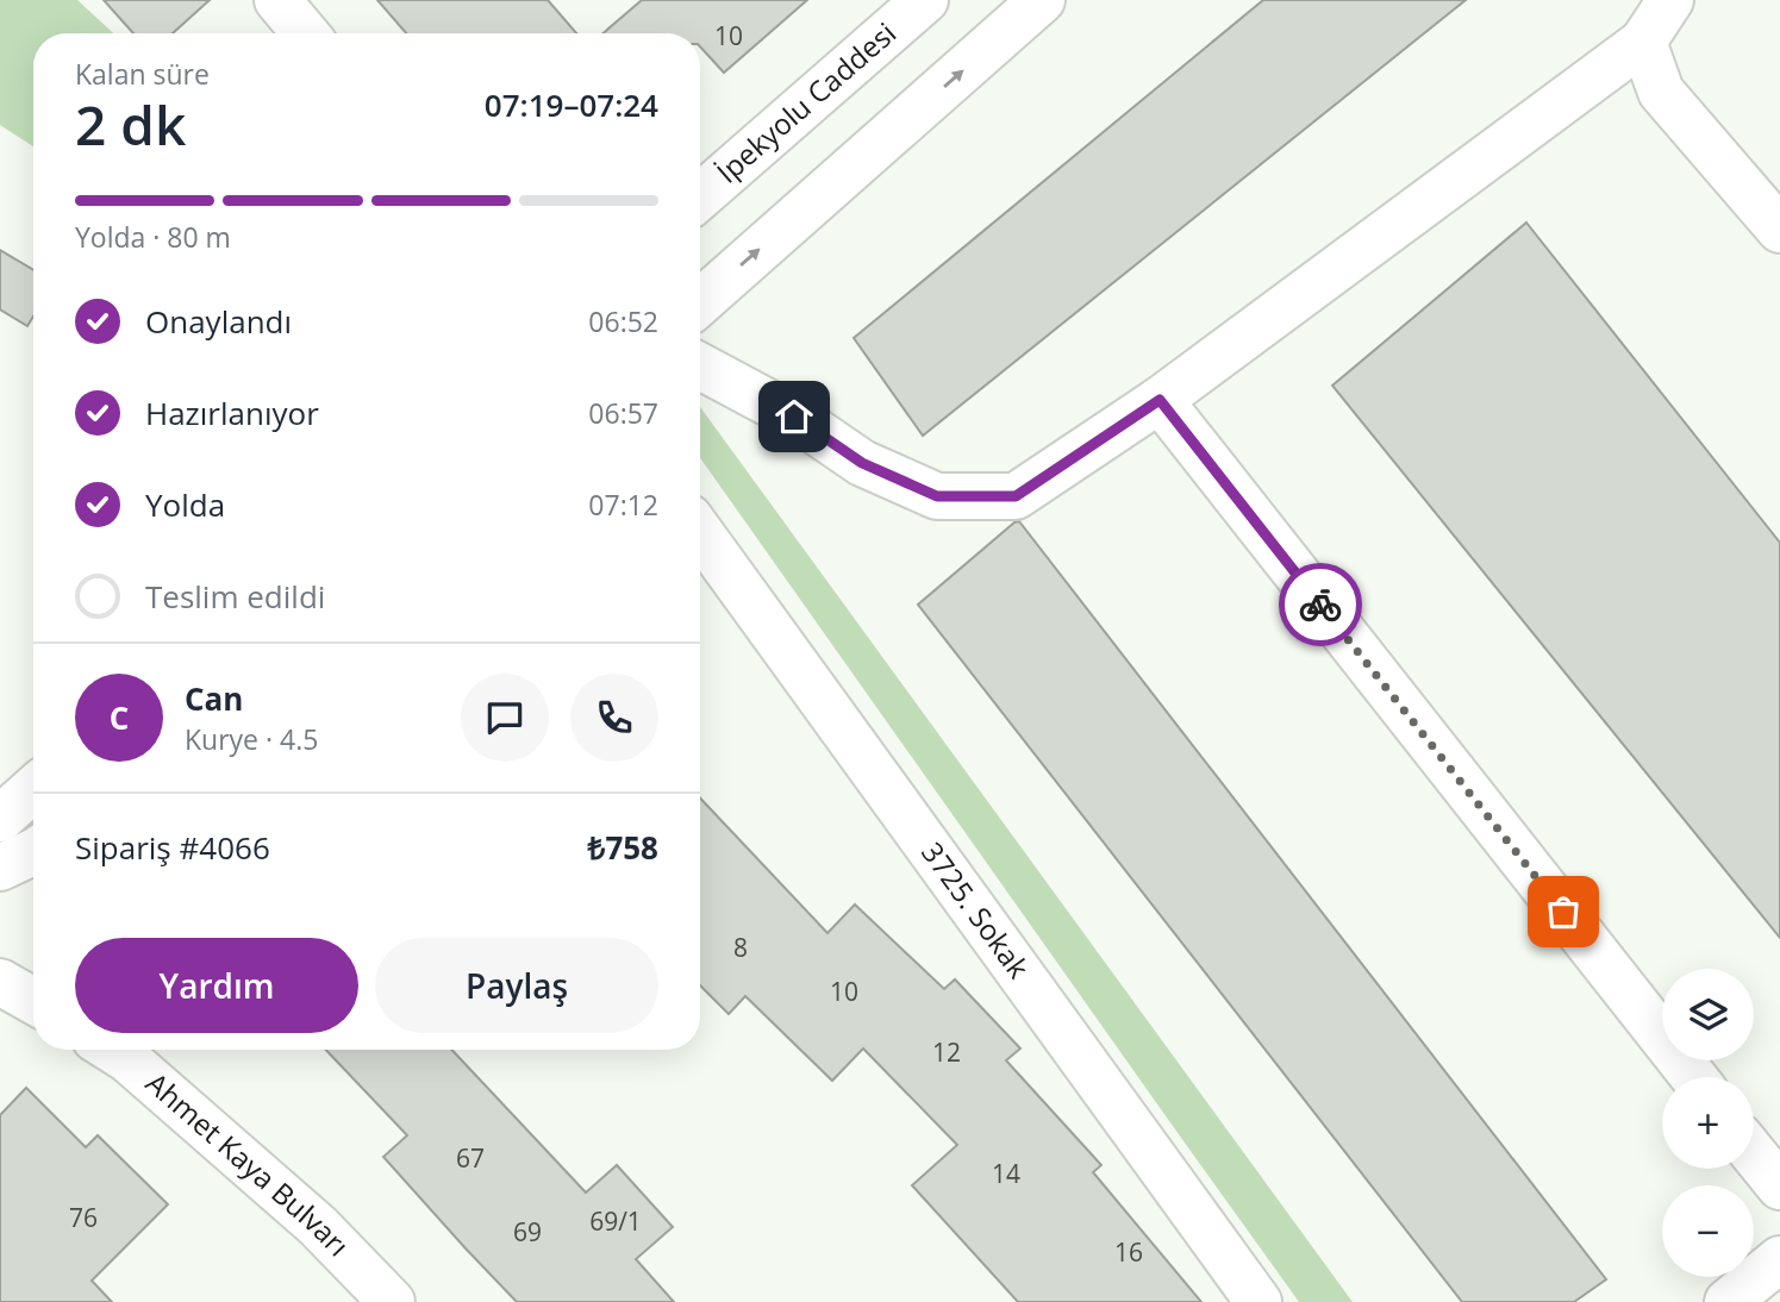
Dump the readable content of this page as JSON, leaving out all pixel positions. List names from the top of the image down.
{
  "streets": {
    "street": ["İpekyolu Caddesi", "3725. Sokak", "Ahmet Kaya Bulvarı"]
  },
  "house_numbers": [
    "10",
    "8",
    "10",
    "12",
    "67",
    "14",
    "76",
    "69/1",
    "69",
    "16"
  ],
  "page": {
    "heading": ["2 dk", "Kalan süre", "07:19–07:24"],
    "panel": [
      "Can",
      "Kurye · 4.5",
      "Sipariş #4066",
      "₺758"
    ],
    "bar": "Yolda · 80 m",
    "list": [
      ["Onaylandı", "06:52"],
      ["Hazırlanıyor", "06:57"],
      ["Yolda", "07:12"],
      "Teslim edildi"
    ],
    "round": "C",
    "buttons": ["Yardım", "Paylaş"],
    "map_buttons": ["+", "−"]
  }
}
